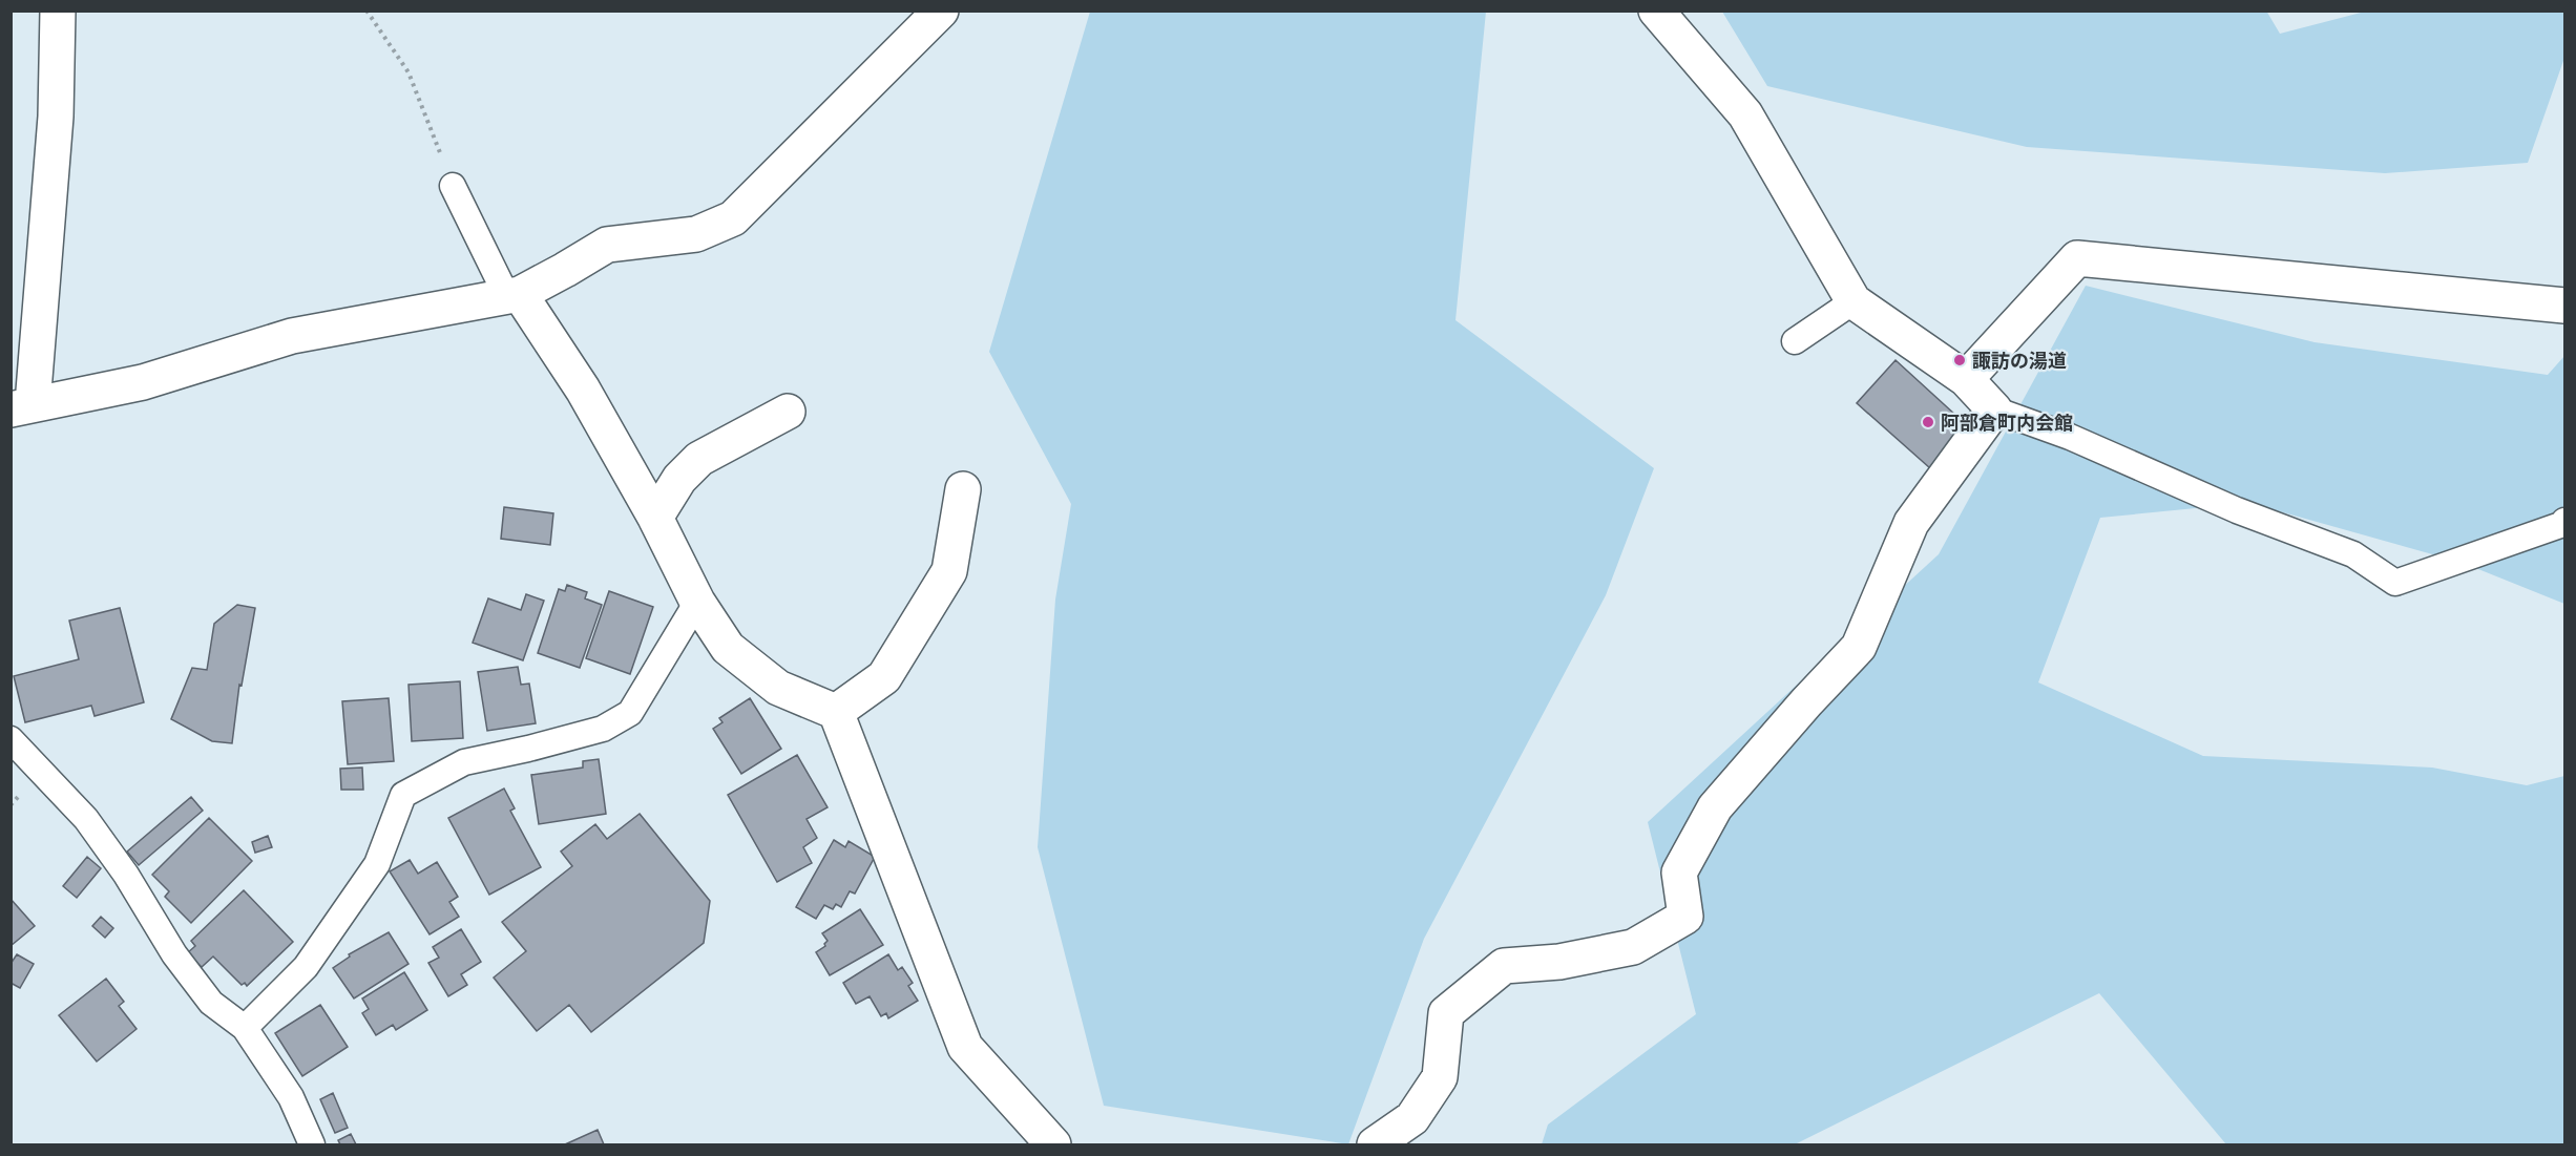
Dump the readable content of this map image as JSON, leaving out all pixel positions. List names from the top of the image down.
{
  "places": ["諏訪の湯道", "阿部倉町内会館"]
}
